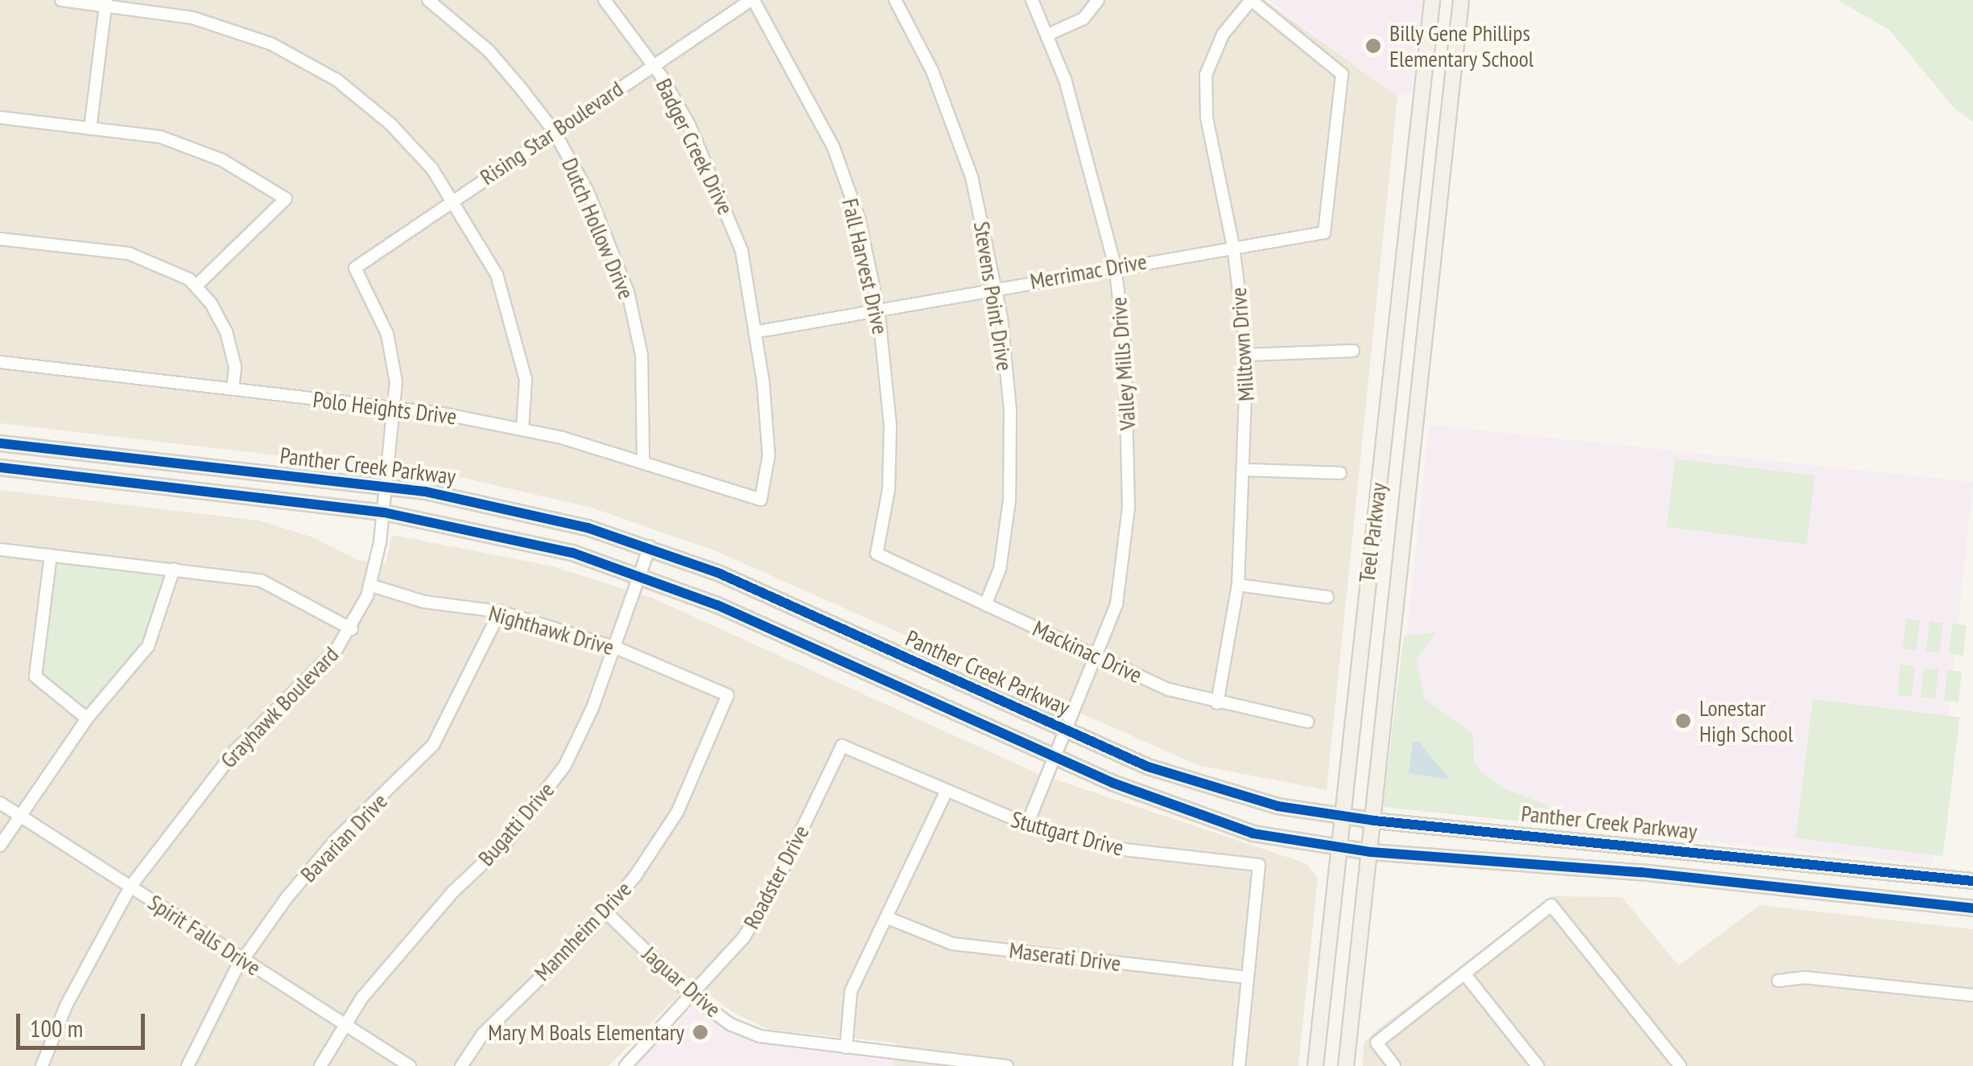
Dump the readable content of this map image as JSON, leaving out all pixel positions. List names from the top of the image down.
{
  "streets": {
    "main road": ["Panther Creek Parkway", "Teel Parkway"],
    "street": [
      "Rising Star Boulevard",
      "Badger Creek Drive",
      "Dutch Hollow Drive",
      "Fall Harvest Drive",
      "Merrimac Drive",
      "Stevens Point Drive",
      "Milltown Drive",
      "Valley Mills Drive",
      "Polo Heights Drive",
      "Nighthawk Drive",
      "Mackinac Drive",
      "Grayhawk Boulevard",
      "Bugatti Drive",
      "Stuttgart Drive",
      "Bavarian Drive",
      "Roadster Drive",
      "Mannheim Drive",
      "Spirit Falls Drive",
      "Maserati Drive",
      "Jaguar Drive"
    ]
  },
  "crossings": [
    ["Rising Star Boulevard", "Badger Creek Drive"],
    ["Rising Star Boulevard", "Dutch Hollow Drive"],
    ["Rising Star Boulevard", "Fall Harvest Drive"],
    ["Rising Star Boulevard", "Grayhawk Boulevard"],
    ["Badger Creek Drive", "Merrimac Drive"],
    ["Badger Creek Drive", "Polo Heights Drive"],
    ["Dutch Hollow Drive", "Polo Heights Drive"],
    ["Fall Harvest Drive", "Merrimac Drive"],
    ["Fall Harvest Drive", "Mackinac Drive"],
    ["Merrimac Drive", "Stevens Point Drive"],
    ["Merrimac Drive", "Milltown Drive"],
    ["Merrimac Drive", "Valley Mills Drive"],
    ["Stevens Point Drive", "Mackinac Drive"],
    ["Milltown Drive", "Mackinac Drive"],
    ["Valley Mills Drive", "Panther Creek Parkway"],
    ["Valley Mills Drive", "Mackinac Drive"],
    ["Valley Mills Drive", "Stuttgart Drive"],
    ["Polo Heights Drive", "Grayhawk Boulevard"],
    ["Panther Creek Parkway", "Teel Parkway"],
    ["Panther Creek Parkway", "Grayhawk Boulevard"],
    ["Panther Creek Parkway", "Bugatti Drive"],
    ["Nighthawk Drive", "Grayhawk Boulevard"],
    ["Nighthawk Drive", "Bugatti Drive"],
    ["Nighthawk Drive", "Bavarian Drive"],
    ["Nighthawk Drive", "Mannheim Drive"],
    ["Grayhawk Boulevard", "Spirit Falls Drive"],
    ["Bugatti Drive", "Spirit Falls Drive"],
    ["Stuttgart Drive", "Roadster Drive"],
    ["Stuttgart Drive", "Maserati Drive"],
    ["Bavarian Drive", "Spirit Falls Drive"],
    ["Roadster Drive", "Jaguar Drive"],
    ["Mannheim Drive", "Jaguar Drive"]
  ],
  "places": ["Billy Gene Phillips Elementary School", "Lonestar High School", "Mary M Boals Elementary"],
  "scale_bar": "100 m"
}
